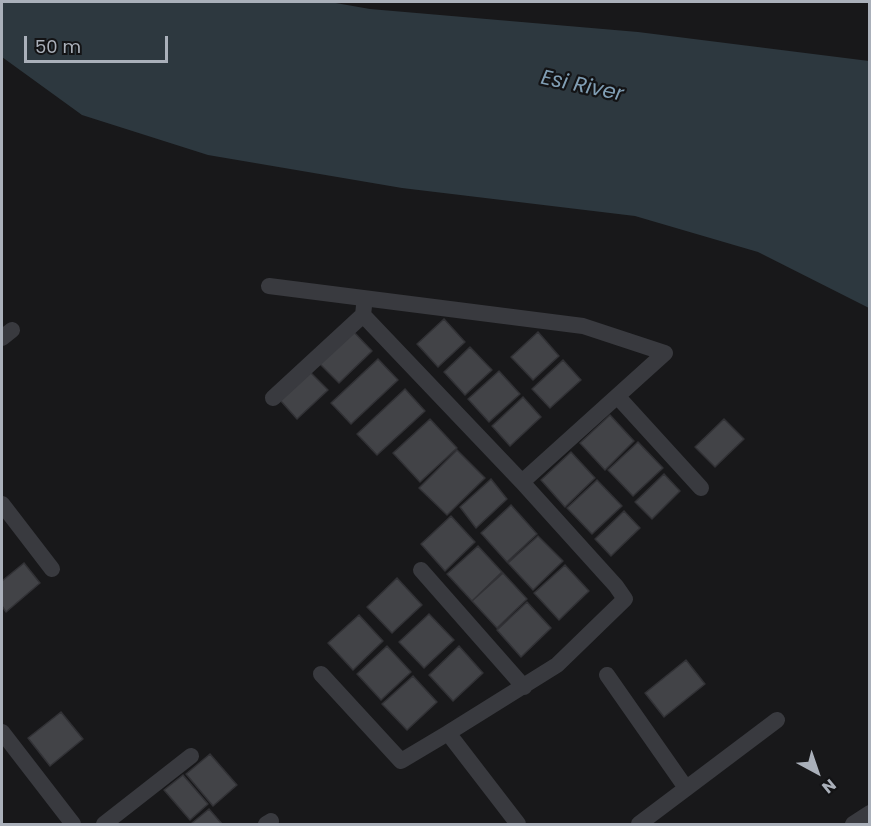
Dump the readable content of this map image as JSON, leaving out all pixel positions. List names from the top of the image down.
{
  "water": ["Esi River"],
  "scale_bar": "50 m",
  "north": "bottom right"
}
